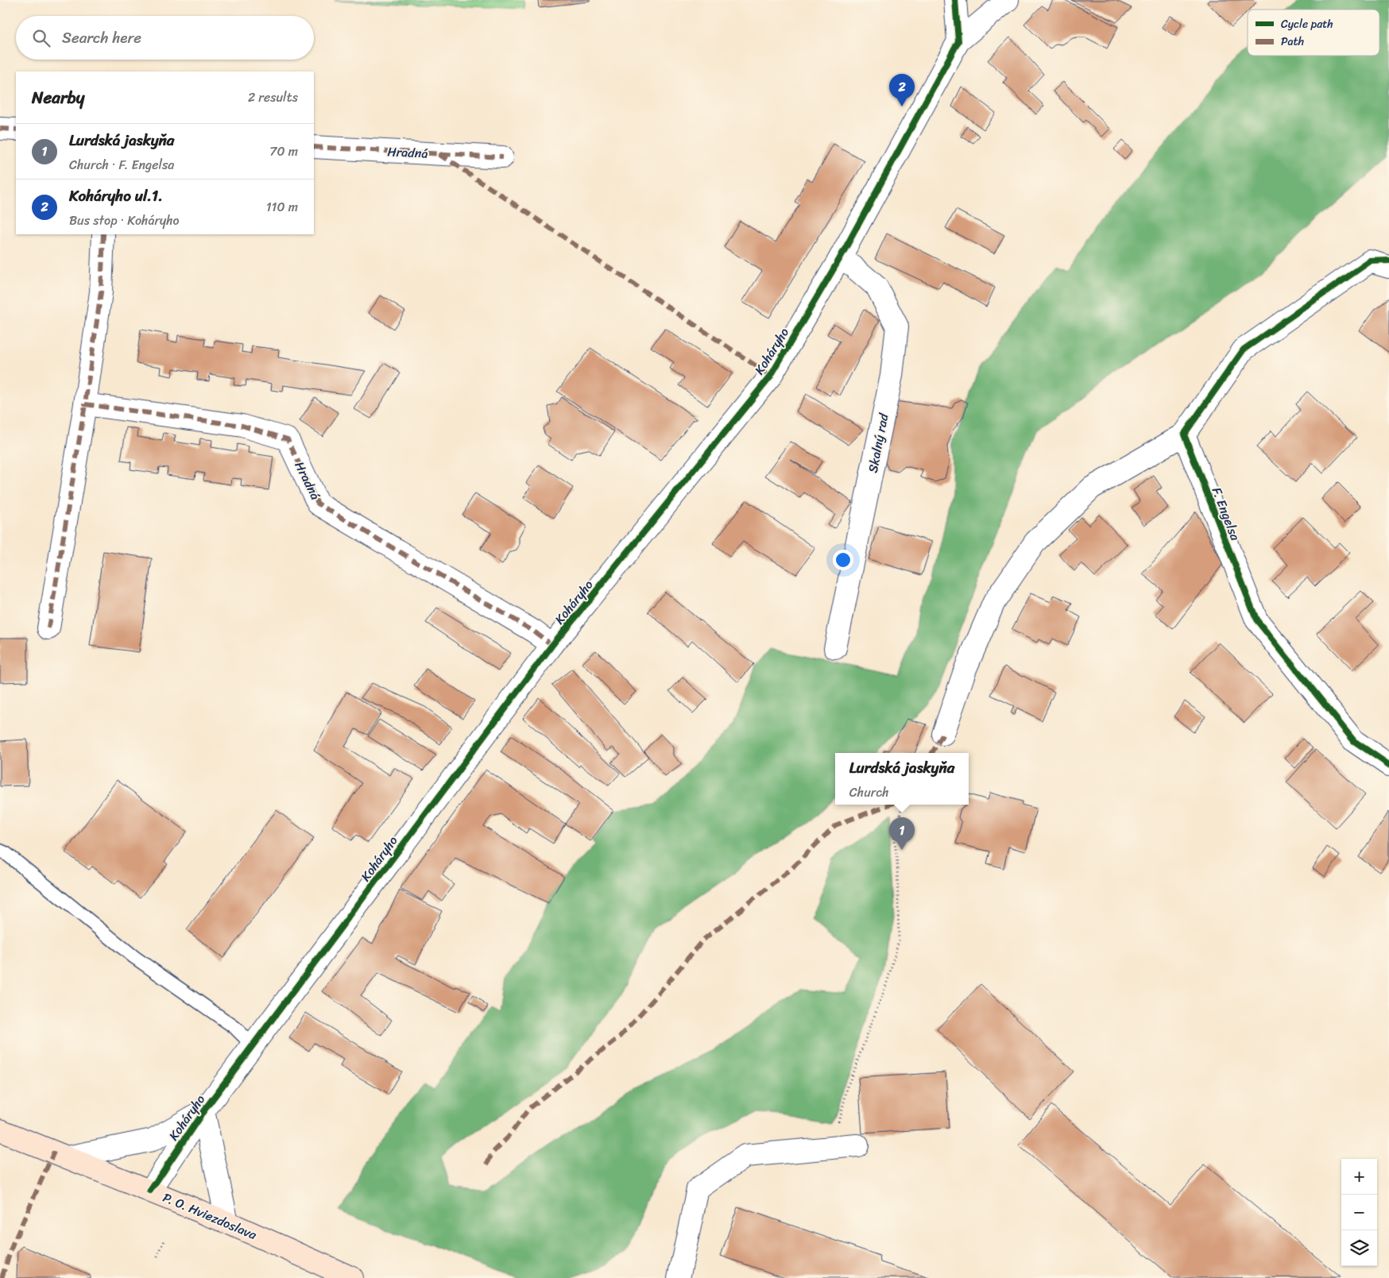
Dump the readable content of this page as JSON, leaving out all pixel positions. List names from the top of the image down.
{
  "streets": {
    "street": [
      "Hradná",
      "Koháryho",
      "Skalný rad",
      "F. Engelsa",
      "P. O. Hviezdoslava"
    ]
  },
  "crossings": [
    ["Hradná", "Koháryho"],
    ["Koháryho", "Skalný rad"],
    ["Koháryho", "P. O. Hviezdoslava"]
  ],
  "legend": ["Cycle path", "Path"],
  "page": {
    "search": "Search here",
    "heading": ["Nearby", "2 results"],
    "pins": ["2", "1"],
    "list": [
      {
        "mark": "1",
        "name": "Lurdská jaskyňa",
        "note": "Church · F. Engelsa",
        "value": "70 m"
      },
      {
        "mark": "2",
        "name": "Koháryho ul.1.",
        "note": "Bus stop · Koháryho",
        "value": "110 m"
      }
    ],
    "popup": ["Lurdská jaskyňa", "Church"],
    "map_buttons": ["+", "−"]
  }
}
